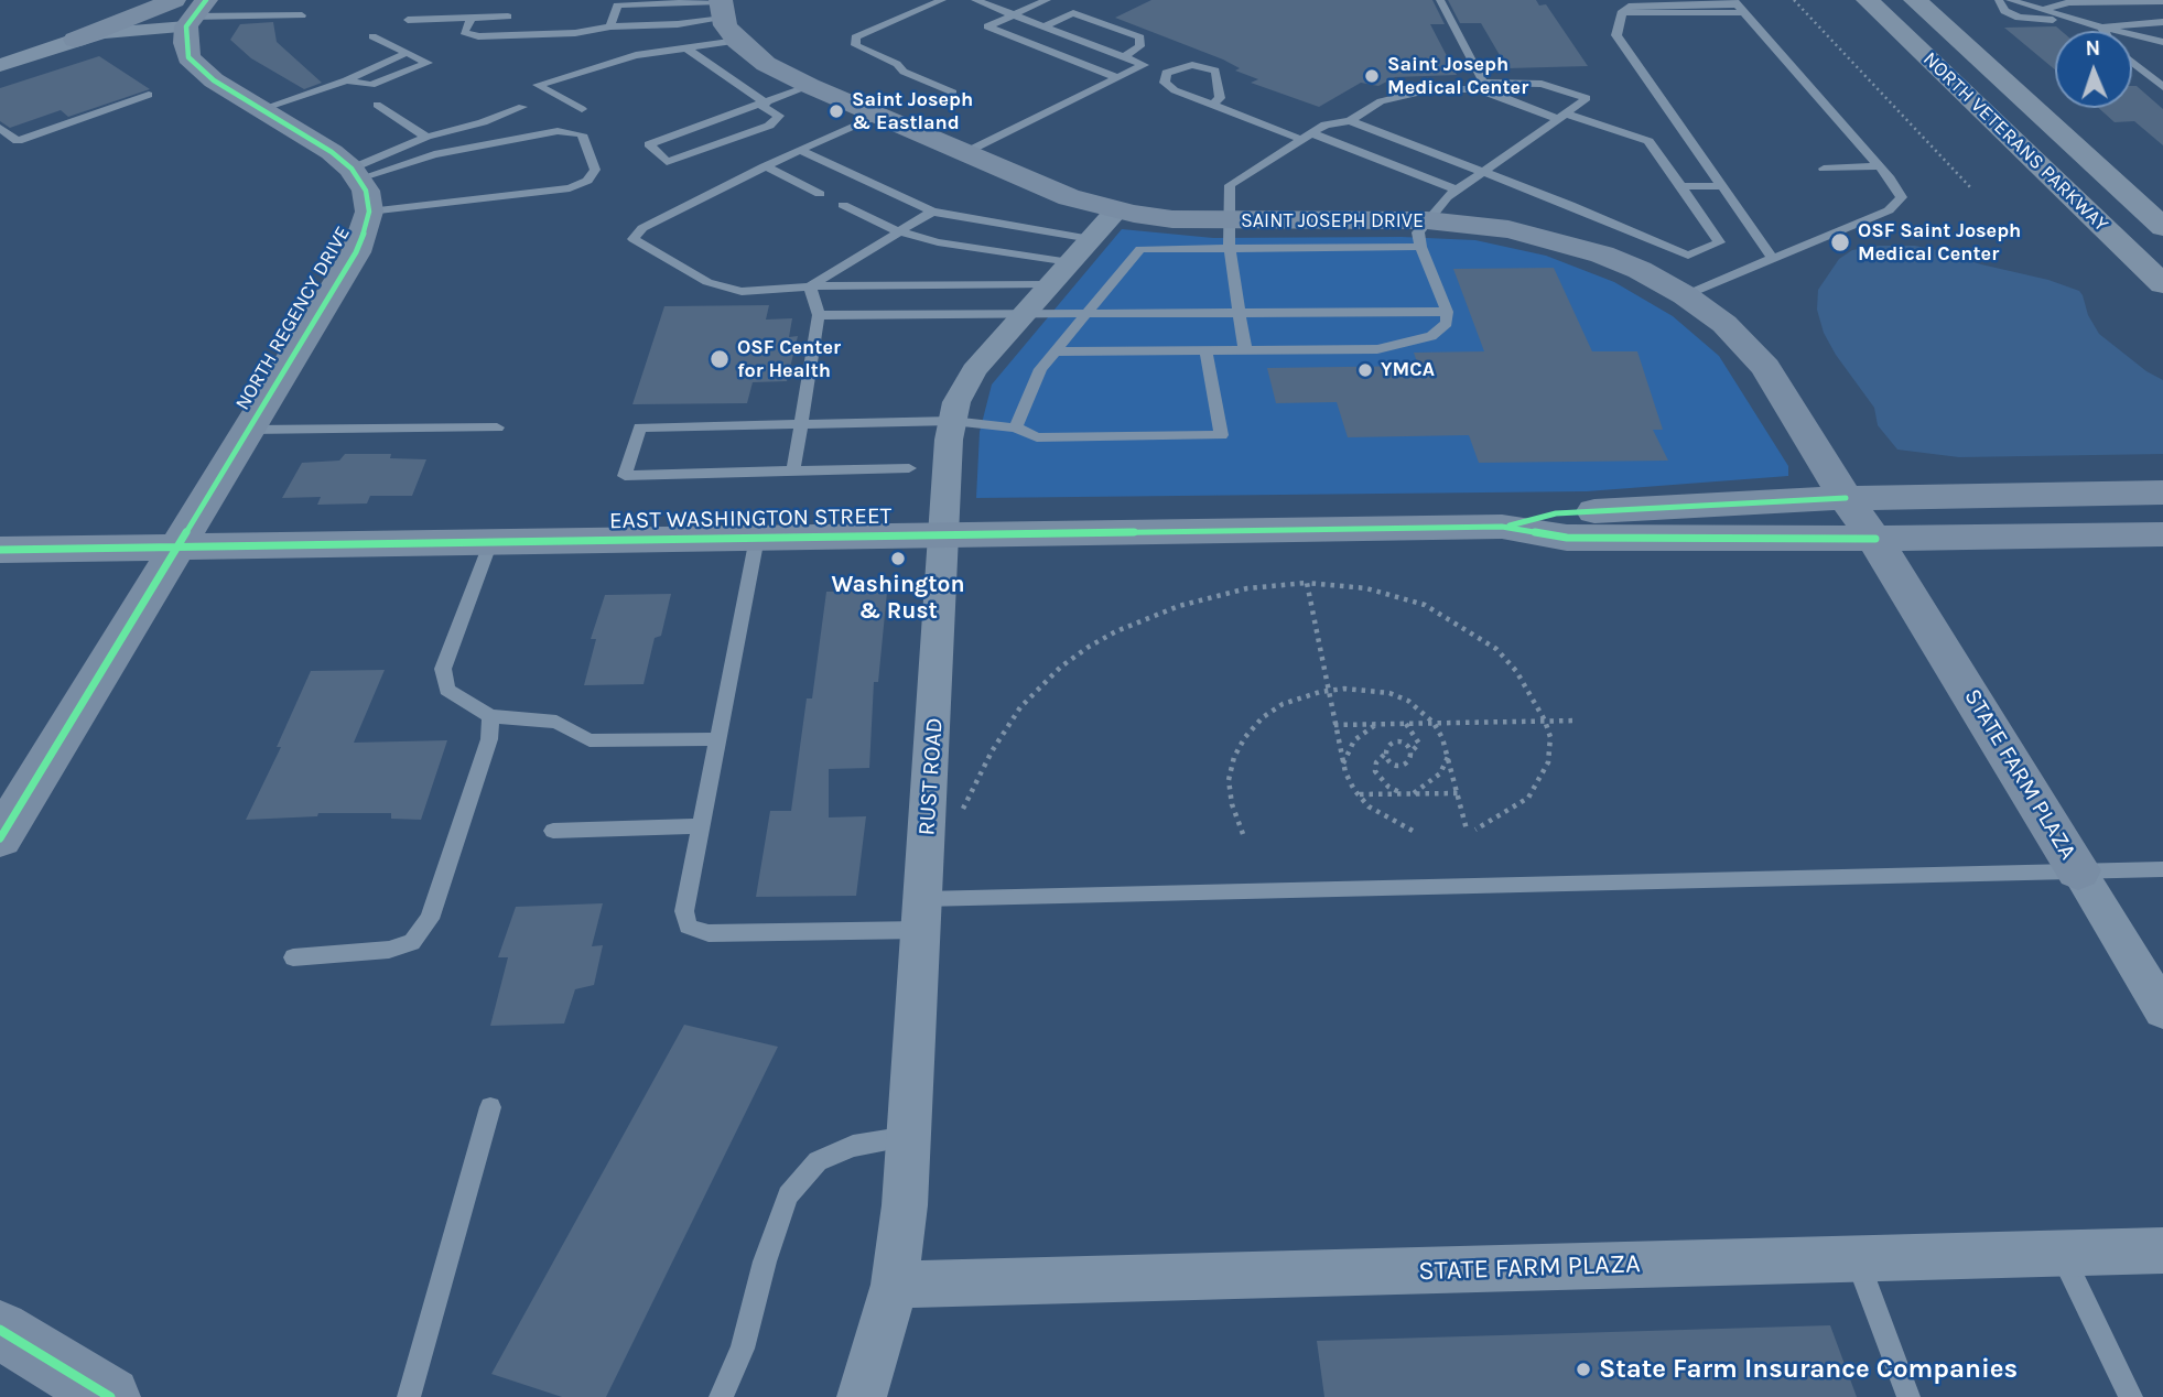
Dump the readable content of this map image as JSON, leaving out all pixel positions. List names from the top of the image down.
{
  "streets": {
    "highway": ["NORTH VETERANS PARKWAY"],
    "main road": [
      "SAINT JOSEPH DRIVE",
      "NORTH REGENCY DRIVE",
      "EAST WASHINGTON STREET",
      "STATE FARM PLAZA"
    ],
    "street": ["RUST ROAD"]
  },
  "crossings": [
    ["SAINT JOSEPH DRIVE", "EAST WASHINGTON STREET"],
    ["SAINT JOSEPH DRIVE", "STATE FARM PLAZA"],
    ["SAINT JOSEPH DRIVE", "RUST ROAD"],
    ["NORTH REGENCY DRIVE", "EAST WASHINGTON STREET"],
    ["EAST WASHINGTON STREET", "STATE FARM PLAZA"],
    ["EAST WASHINGTON STREET", "RUST ROAD"],
    ["STATE FARM PLAZA", "RUST ROAD"]
  ],
  "places": [
    "Saint Joseph Medical Center",
    "Saint Joseph & Eastland",
    "OSF Saint Joseph Medical Center",
    "OSF Center for Health",
    "YMCA",
    "Washington & Rust",
    "State Farm Insurance Companies"
  ],
  "north": "top"
}
